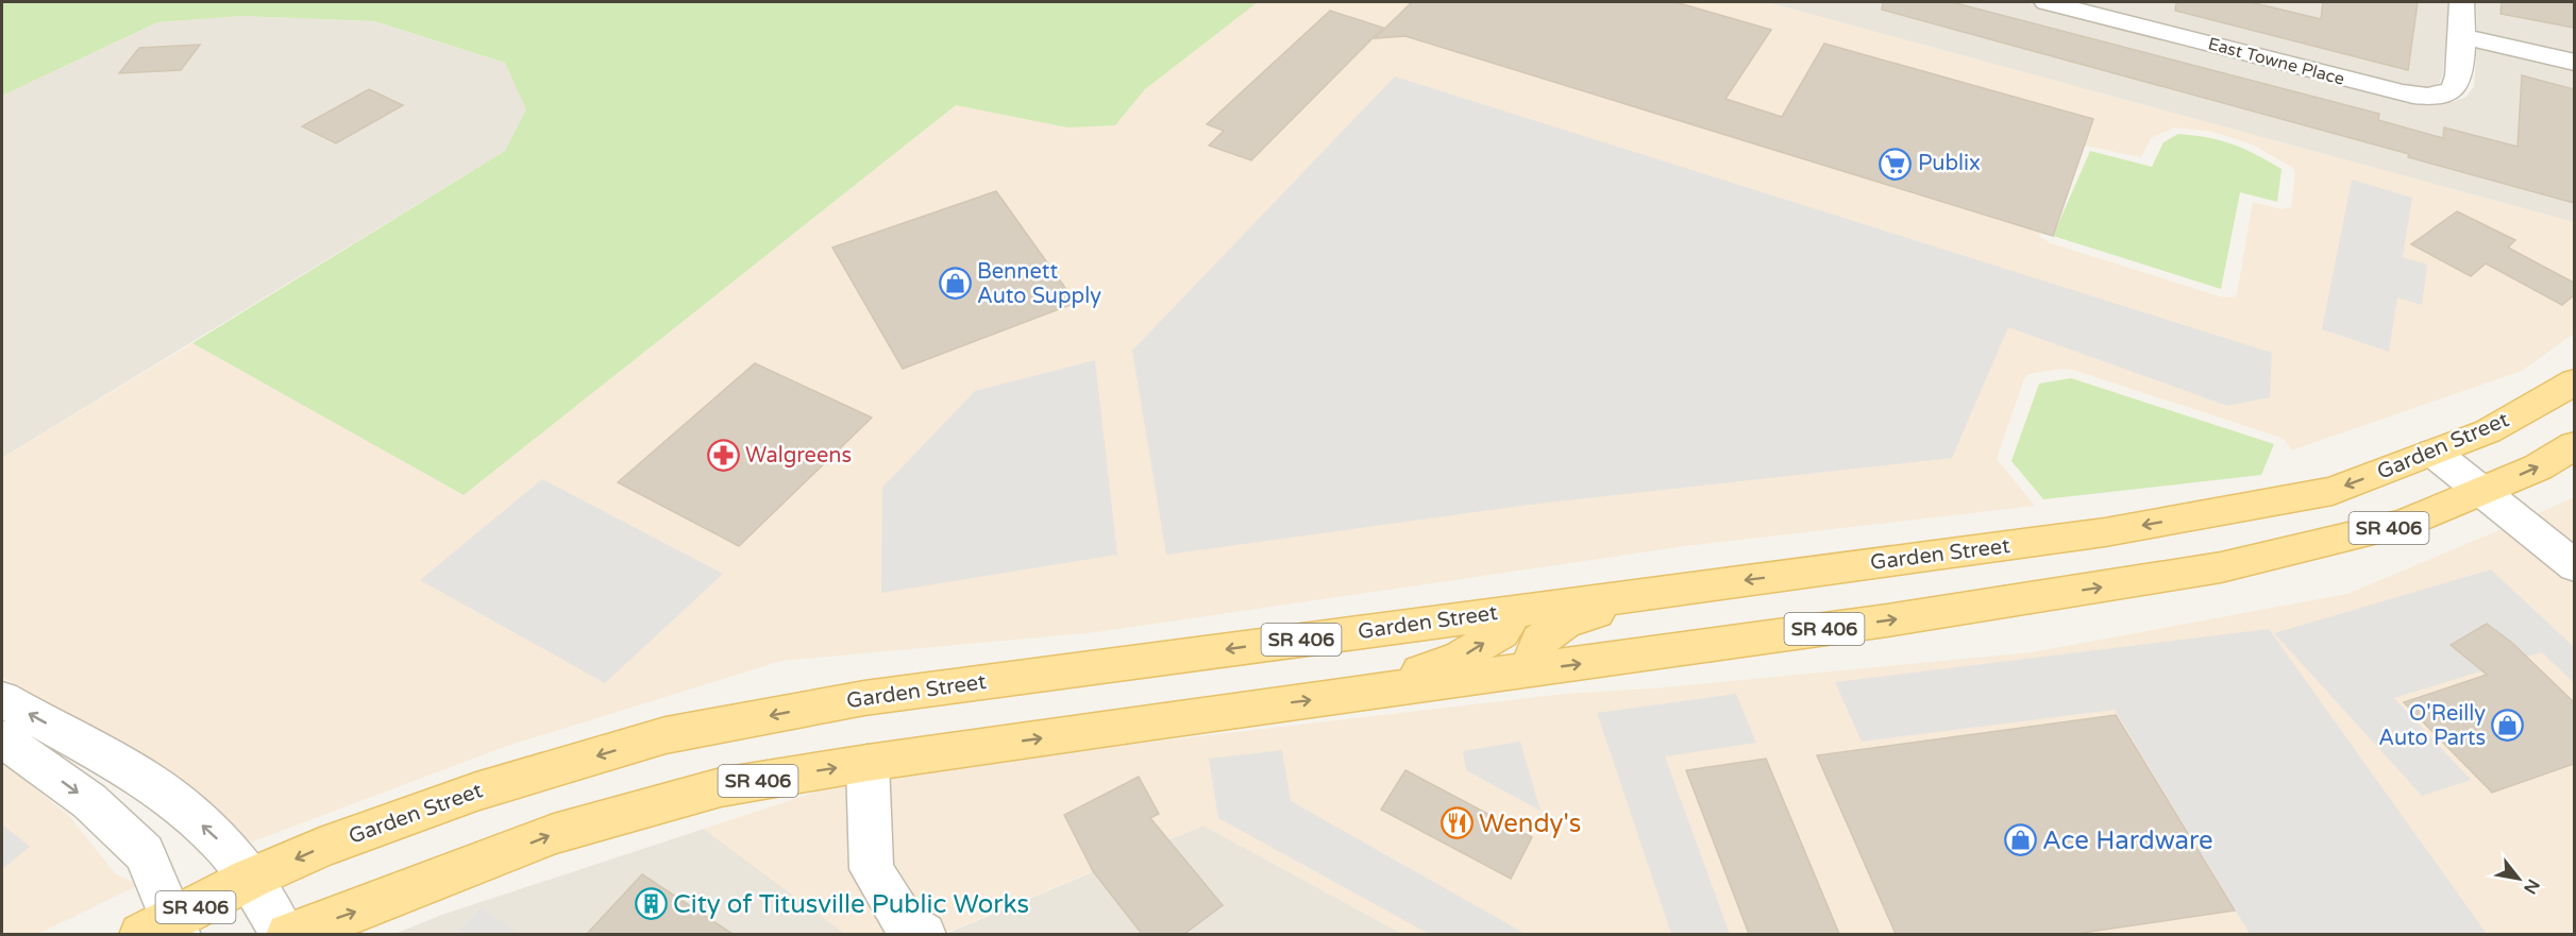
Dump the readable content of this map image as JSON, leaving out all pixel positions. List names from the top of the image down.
{
  "streets": {
    "main road": ["Garden Street", "SR 406"],
    "street": ["East Towne Place"]
  },
  "places": {
    "supermarket": ["Publix"],
    "shop": ["Bennett Auto Supply", "O'Reilly Auto Parts", "Ace Hardware"],
    "pharmacy": ["Walgreens"],
    "restaurant": ["Wendy's"],
    "building": ["City of Titusville Public Works"]
  },
  "north": "bottom right"
}
